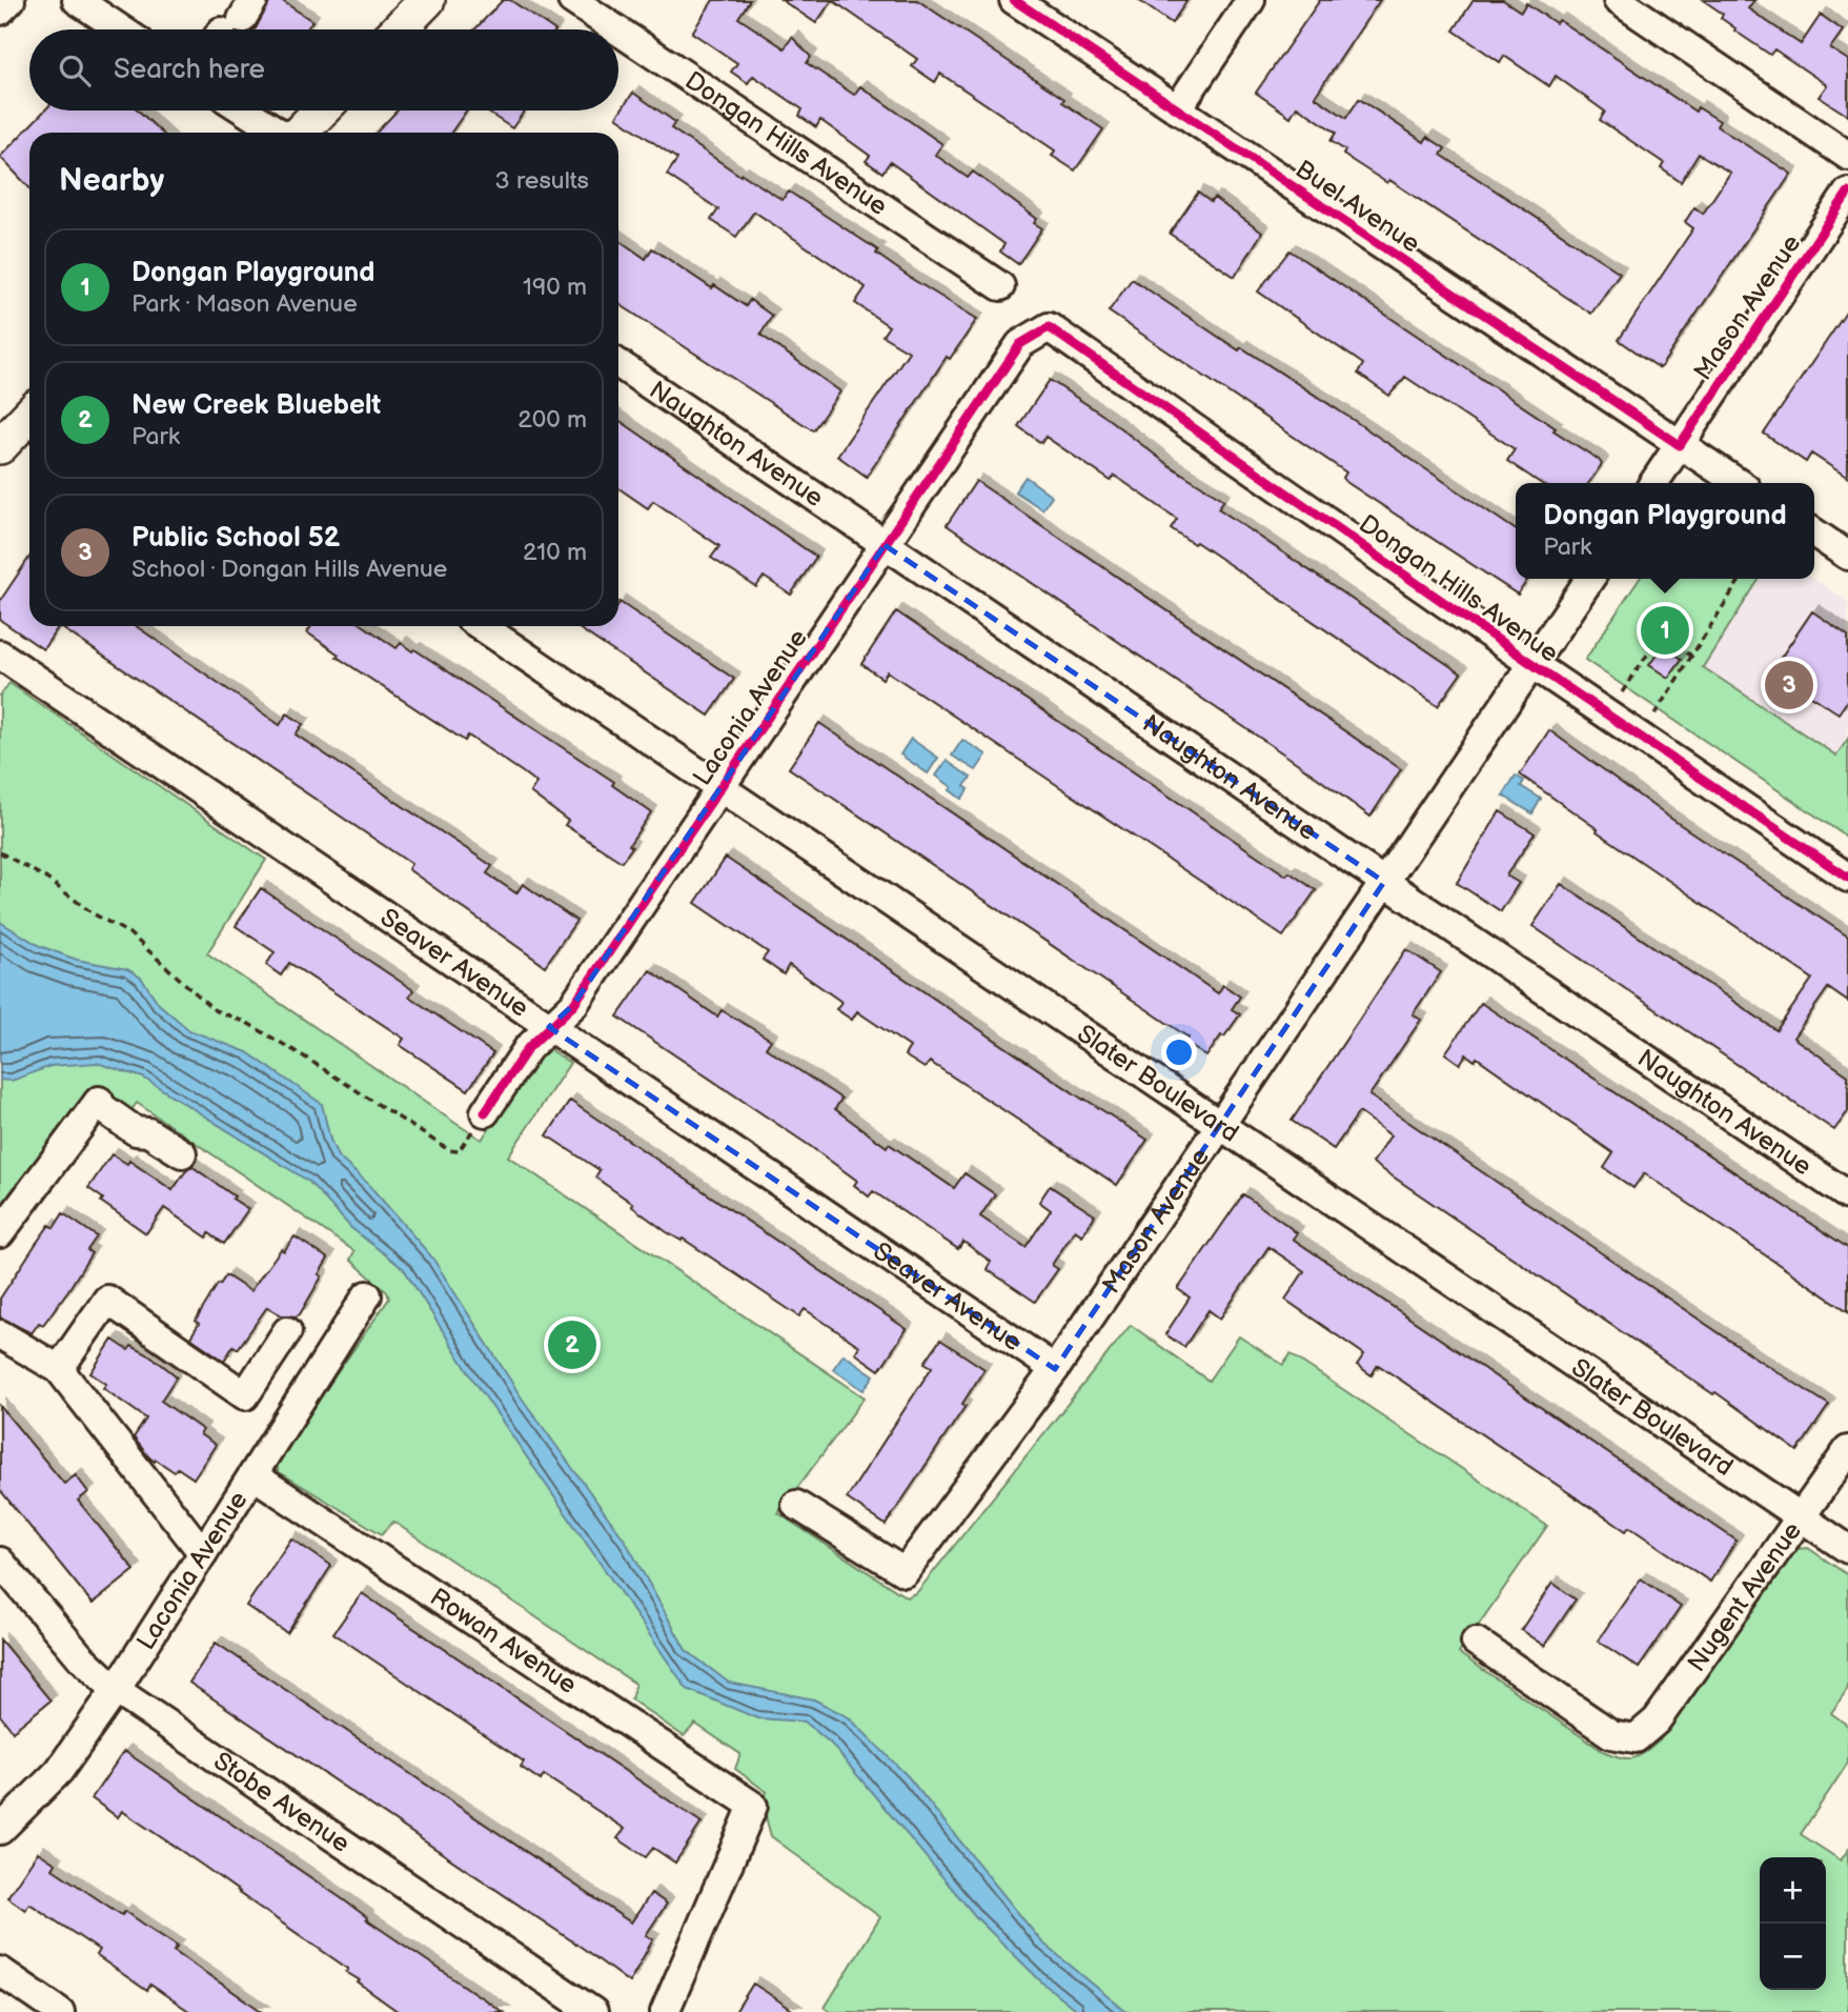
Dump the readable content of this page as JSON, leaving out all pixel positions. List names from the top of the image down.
{
  "streets": {
    "street": [
      "Dongan Hills Avenue",
      "Buel Avenue",
      "Mason Avenue",
      "Naughton Avenue",
      "Laconia Avenue",
      "Seaver Avenue",
      "Slater Boulevard",
      "Nugent Avenue",
      "Rowan Avenue",
      "Stobe Avenue"
    ]
  },
  "crossings": [
    ["Dongan Hills Avenue", "Mason Avenue"],
    ["Dongan Hills Avenue", "Laconia Avenue"],
    ["Buel Avenue", "Mason Avenue"],
    ["Mason Avenue", "Naughton Avenue"],
    ["Mason Avenue", "Seaver Avenue"],
    ["Mason Avenue", "Slater Boulevard"],
    ["Naughton Avenue", "Laconia Avenue"],
    ["Laconia Avenue", "Seaver Avenue"],
    ["Laconia Avenue", "Slater Boulevard"],
    ["Laconia Avenue", "Rowan Avenue"],
    ["Laconia Avenue", "Stobe Avenue"],
    ["Slater Boulevard", "Nugent Avenue"]
  ],
  "page": {
    "search": "Search here",
    "heading": ["Nearby", "3 results"],
    "list": [
      {
        "mark": "1",
        "name": "Dongan Playground",
        "note": "Park · Mason Avenue",
        "value": "190 m"
      },
      {
        "mark": "2",
        "name": "New Creek Bluebelt",
        "note": "Park",
        "value": "200 m"
      },
      {
        "mark": "3",
        "name": "Public School 52",
        "note": "School · Dongan Hills Avenue",
        "value": "210 m"
      }
    ],
    "popup": ["Dongan Playground", "Park"],
    "pins": ["1", "3", "2"],
    "map_buttons": ["+", "−"]
  }
}
